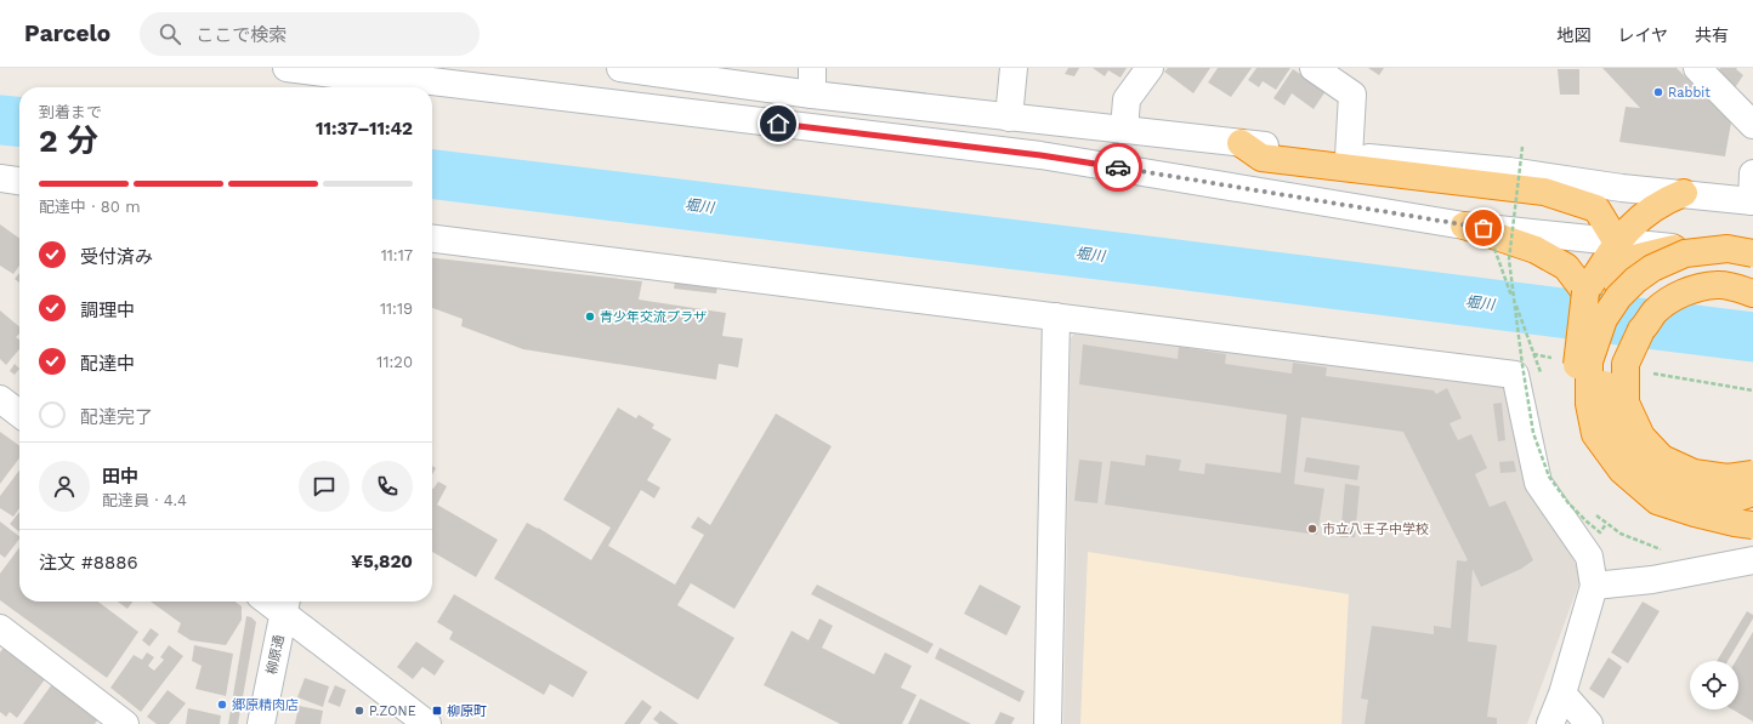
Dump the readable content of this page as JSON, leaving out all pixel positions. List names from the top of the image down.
{
  "streets": {
    "street": ["柳原通"]
  },
  "water": ["堀川"],
  "places": {
    "other": [
      "Rabbit",
      "青少年交流プラザ",
      "市立八王子中学校",
      "郷原精肉店",
      "P.ZONE"
    ],
    "transit": ["柳原町"]
  },
  "page": {
    "header": "Parcelo",
    "search": "ここで検索",
    "nav": ["地図", "レイヤ", "共有"],
    "heading": ["2 分", "到着まで", "11:37–11:42"],
    "panel": [
      "田中",
      "配達員 · 4.4",
      "注文 #8886",
      "¥5,820"
    ],
    "bar": "配達中 · 80 m",
    "list": [
      ["受付済み", "11:17"],
      ["調理中", "11:19"],
      ["配達中", "11:20"],
      "配達完了"
    ]
  }
}
